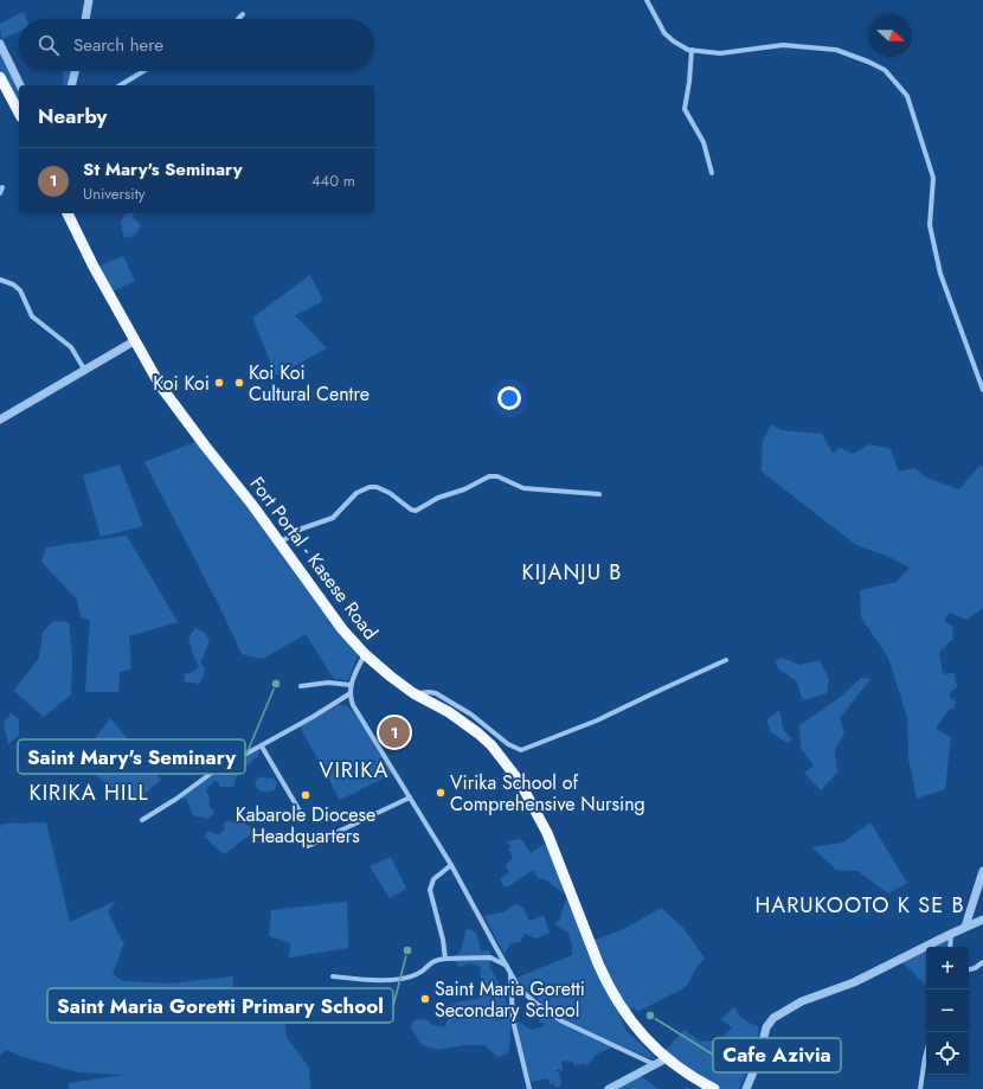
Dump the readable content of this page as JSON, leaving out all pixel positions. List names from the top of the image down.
{
  "streets": {
    "highway": ["Fort Portal - Kasese Road"]
  },
  "districts": [
    "KIJANJU B",
    "VIRIKA",
    "KIRIKA HILL",
    "HARUKOOTO K SE B"
  ],
  "places": [
    "Koi Koi",
    "Koi Koi Cultural Centre",
    "Saint Mary's Seminary",
    "Virika School of Comprehensive Nursing",
    "Kabarole Diocese Headquarters",
    "Saint Maria Goretti Primary School",
    "Saint Maria Goretti Secondary School",
    "Cafe Azivia"
  ],
  "north": "right",
  "page": {
    "search": "Search here",
    "heading": "Nearby",
    "list": [
      {
        "mark": "1",
        "name": "St Mary's Seminary",
        "note": "University",
        "value": "440 m"
      }
    ],
    "pins": "1",
    "map_buttons": ["+", "−"]
  }
}
